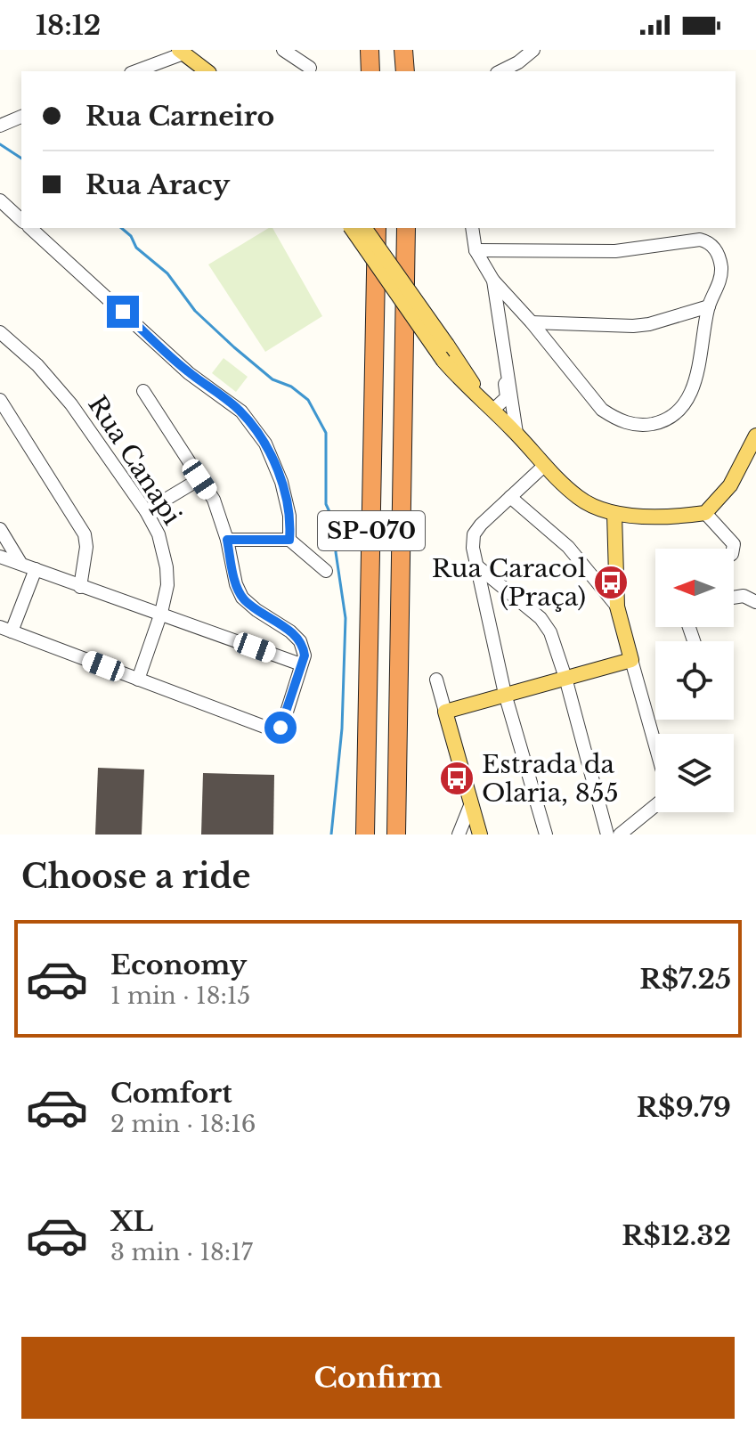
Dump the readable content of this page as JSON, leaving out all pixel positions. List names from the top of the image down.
{
  "streets": {
    "highway": ["SP-070"],
    "street": ["Rua Canapi"]
  },
  "places": {
    "bus stop": ["Rua Caracol (Praça)", "Estrada da Olaria, 855"]
  },
  "north": "left",
  "page": {
    "status": "18:12",
    "banner": ["Rua Carneiro", "Rua Aracy"],
    "heading": "Choose a ride",
    "list": [
      {
        "name": "Economy",
        "note": "1 min · 18:15",
        "value": "R$7.25"
      },
      {
        "name": "Comfort",
        "note": "2 min · 18:16",
        "value": "R$9.79"
      },
      {
        "name": "XL",
        "note": "3 min · 18:17",
        "value": "R$12.32"
      }
    ],
    "buttons": "Confirm"
  }
}
